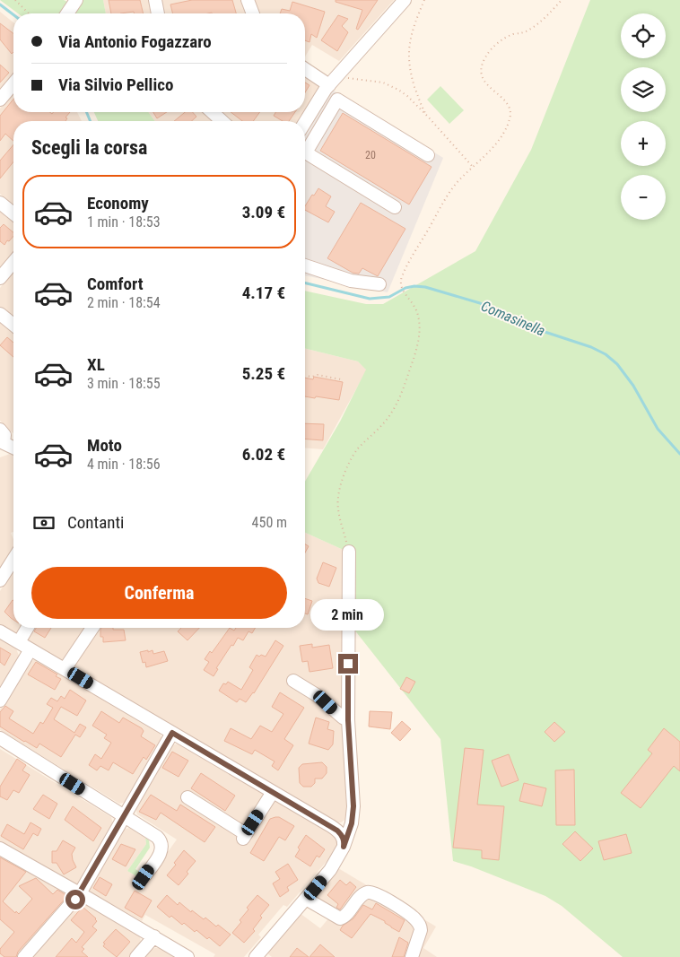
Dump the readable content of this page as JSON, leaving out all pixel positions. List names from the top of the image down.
{
  "water": ["Comasinella"],
  "house_numbers": ["20"],
  "page": {
    "map_buttons": ["+", "−"],
    "banner": ["Via Antonio Fogazzaro", "Via Silvio Pellico"],
    "heading": "Scegli la corsa",
    "list": [
      {
        "name": "Economy",
        "note": "1 min · 18:53",
        "value": "3.09 €"
      },
      {
        "name": "Comfort",
        "note": "2 min · 18:54",
        "value": "4.17 €"
      },
      {
        "name": "XL",
        "note": "3 min · 18:55",
        "value": "5.25 €"
      },
      {
        "name": "Moto",
        "note": "4 min · 18:56",
        "value": "6.02 €"
      }
    ],
    "pay": ["Contanti", "450 m"],
    "buttons": "Conferma",
    "bubble": "2 min"
  }
}
